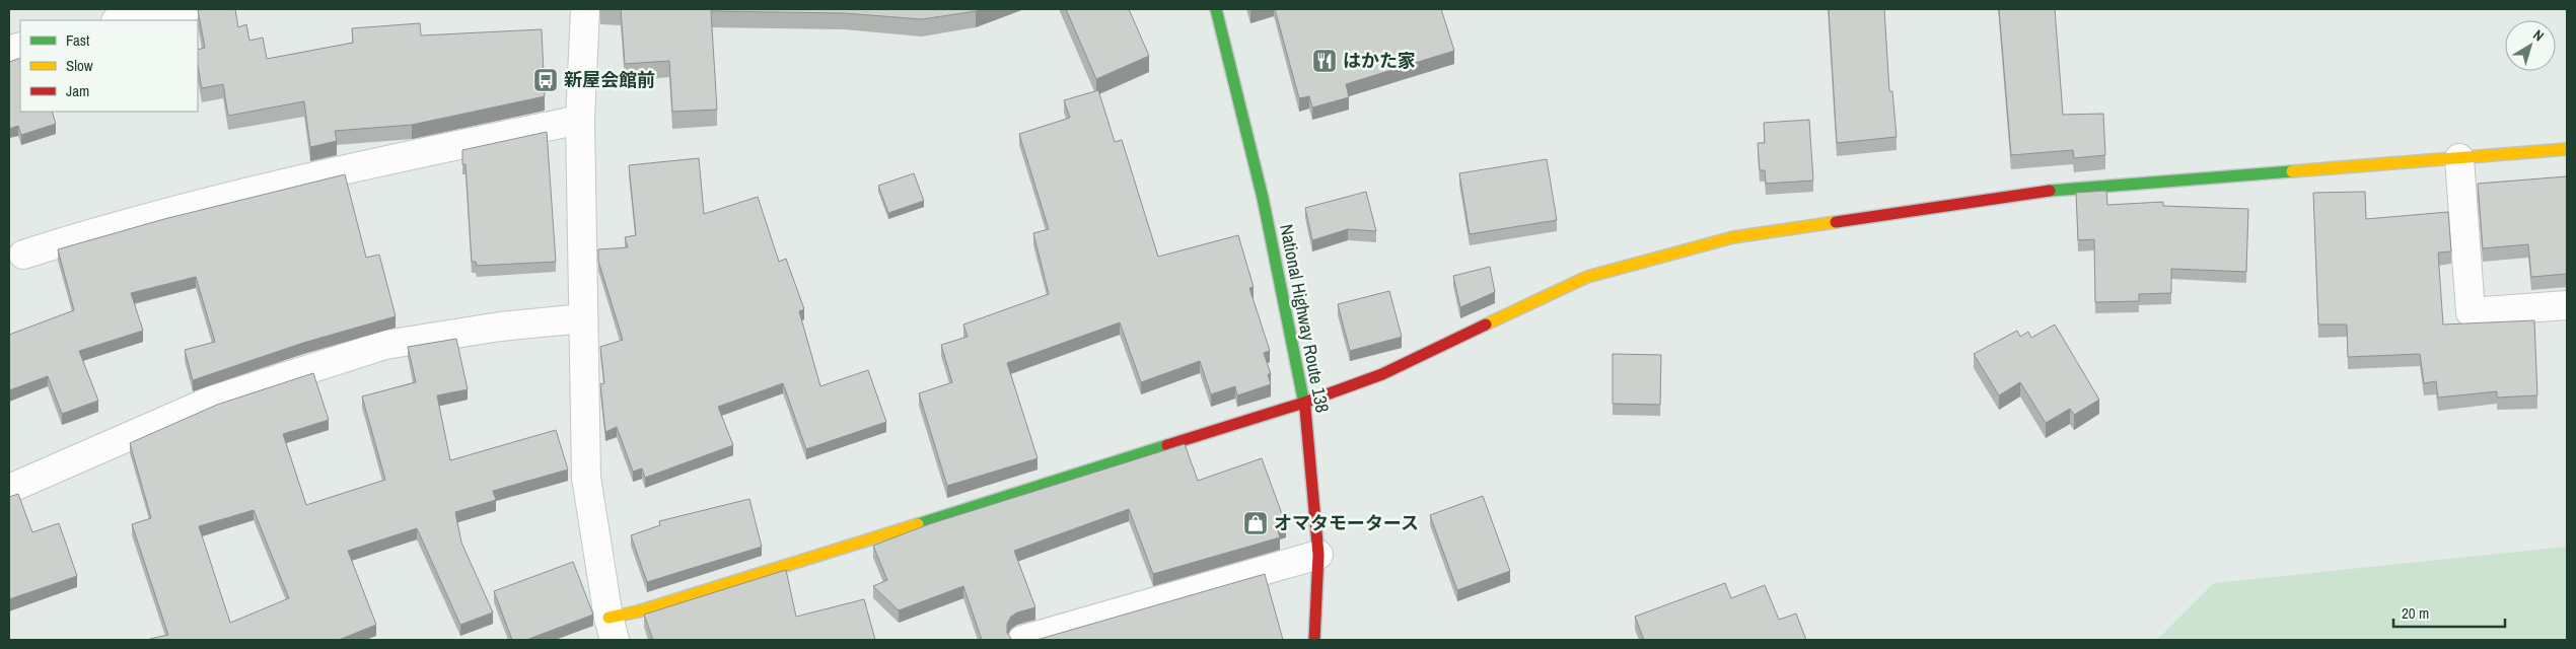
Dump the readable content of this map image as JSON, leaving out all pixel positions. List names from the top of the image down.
{
  "streets": {
    "main road": ["National Highway Route 138"]
  },
  "places": {
    "restaurant": ["はかた家"],
    "bus stop": ["新屋会館前"],
    "shop": ["オマタモータース"]
  },
  "legend": ["Fast", "Slow", "Jam"],
  "scale_bar": "20 m",
  "north": "top right"
}
